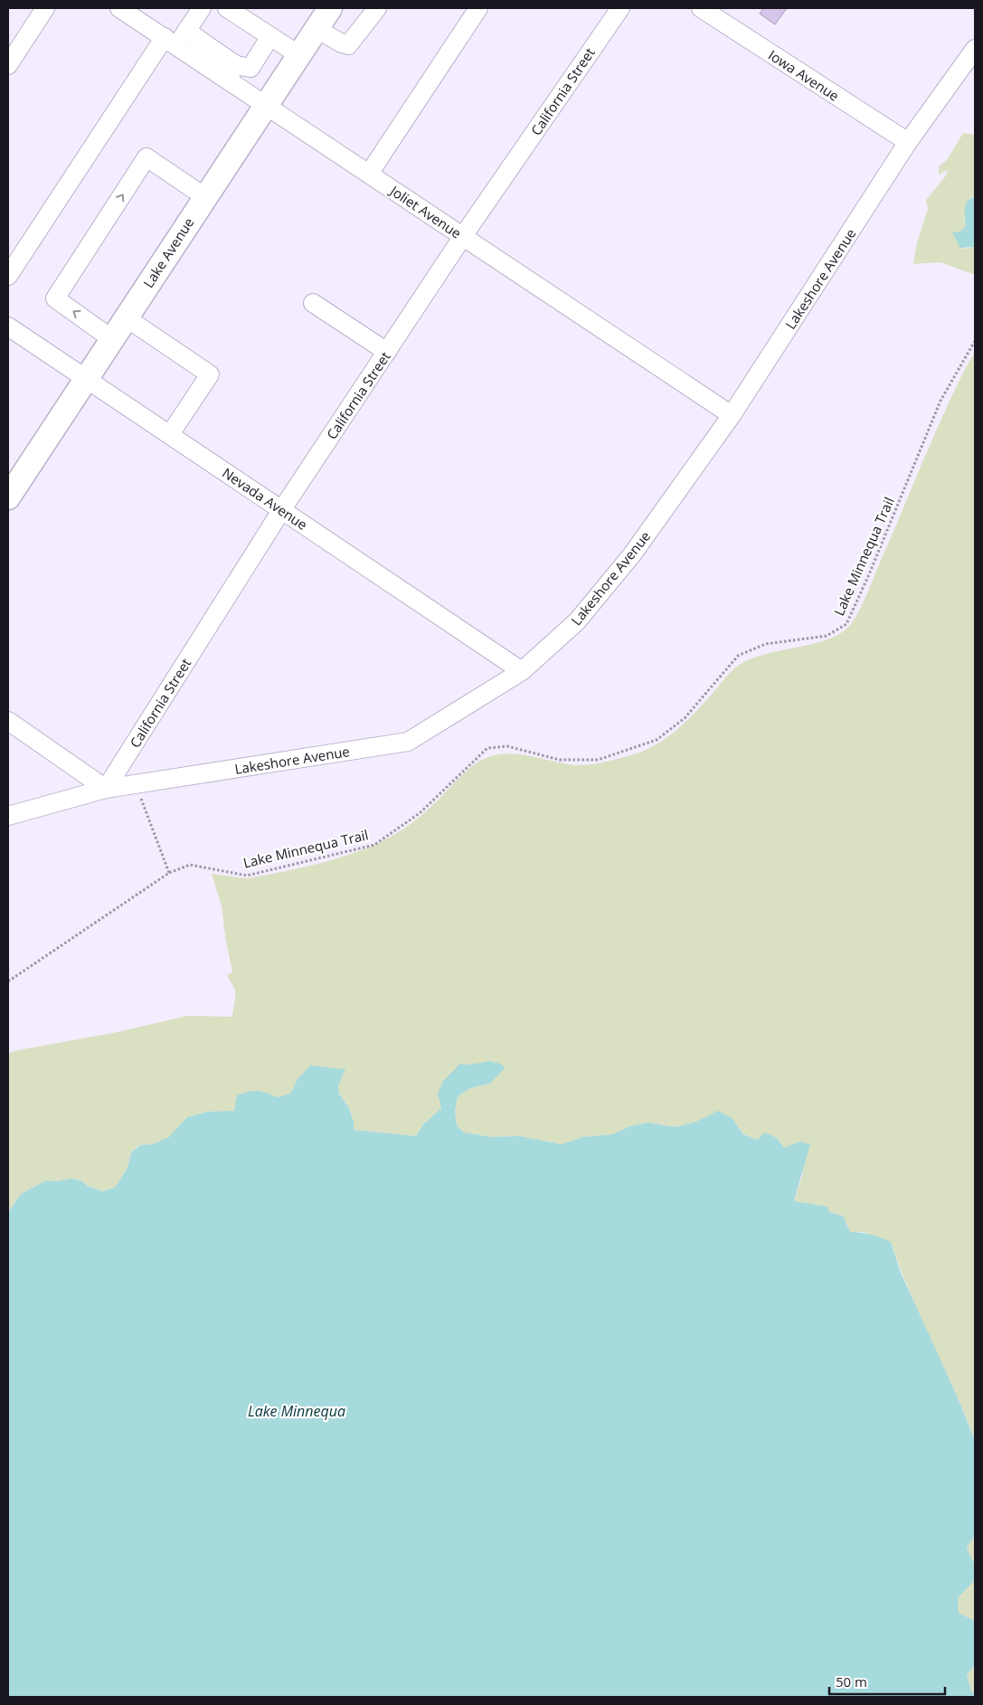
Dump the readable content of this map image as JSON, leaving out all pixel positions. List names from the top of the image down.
{
  "streets": {
    "main road": ["Lake Avenue"],
    "street": [
      "Iowa Avenue",
      "California Street",
      "Joliet Avenue",
      "Lakeshore Avenue",
      "Nevada Avenue"
    ],
    "path": ["Lake Minnequa Trail"]
  },
  "crossings": [
    ["Iowa Avenue", "Lakeshore Avenue"],
    ["California Street", "Joliet Avenue"],
    ["California Street", "Lakeshore Avenue"],
    ["California Street", "Nevada Avenue"],
    ["Joliet Avenue", "Lake Avenue"],
    ["Joliet Avenue", "Lakeshore Avenue"],
    ["Lake Avenue", "Nevada Avenue"],
    ["Lakeshore Avenue", "Nevada Avenue"]
  ],
  "water": ["Lake Minnequa"],
  "scale_bar": "50 m"
}
